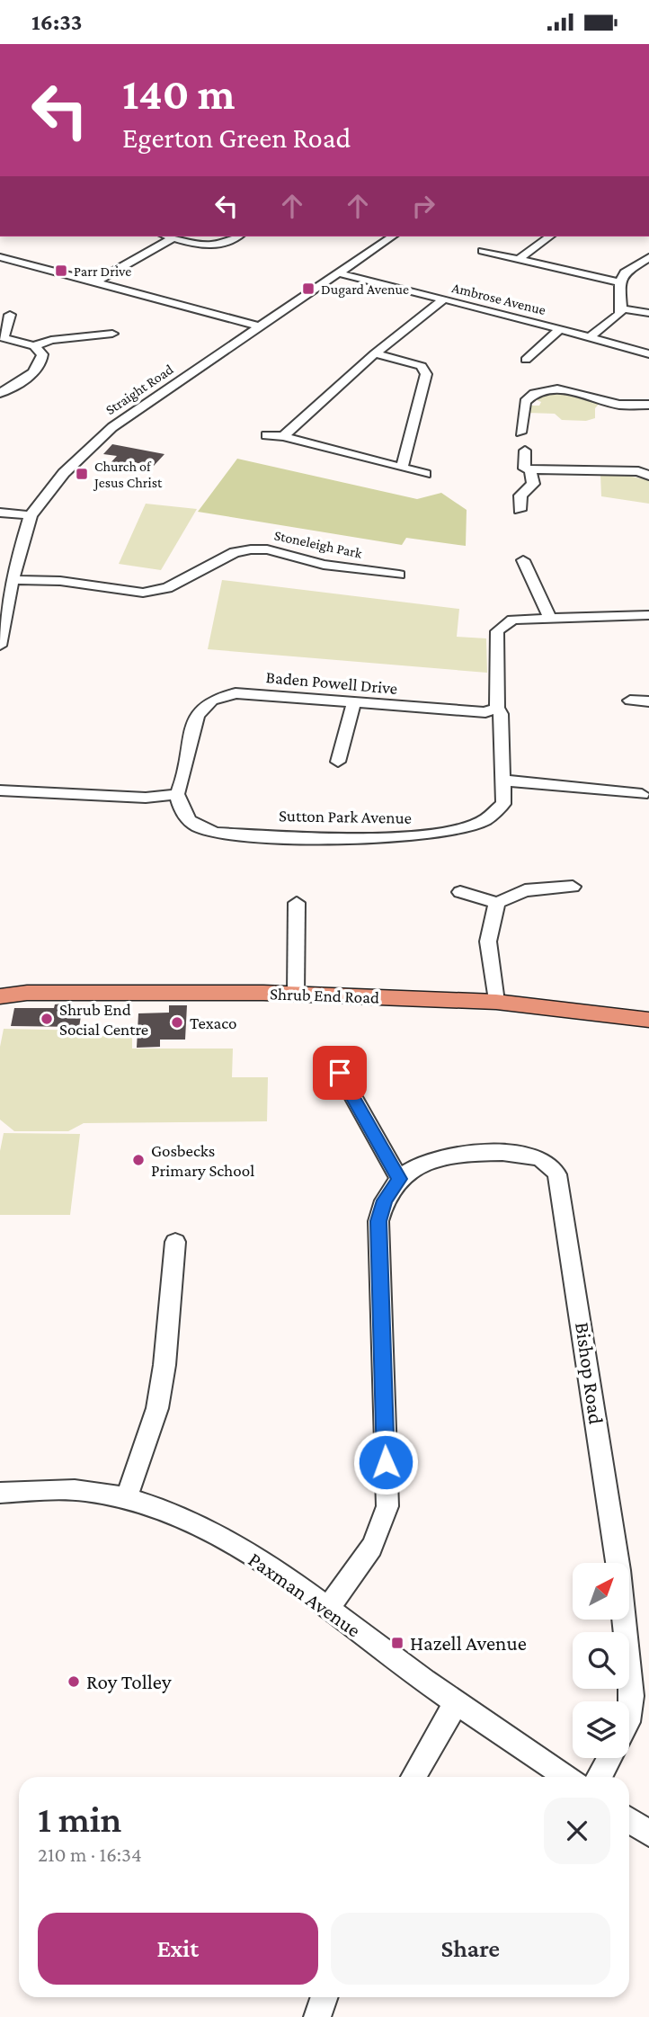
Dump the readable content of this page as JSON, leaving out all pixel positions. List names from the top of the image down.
{
  "streets": {
    "main road": ["Shrub End Road"],
    "street": [
      "Ambrose Avenue",
      "Straight Road",
      "Stoneleigh Park",
      "Baden Powell Drive",
      "Sutton Park Avenue",
      "Bishop Road",
      "Paxman Avenue"
    ]
  },
  "crossings": [
    ["Ambrose Avenue", "Straight Road"],
    ["Straight Road", "Stoneleigh Park"],
    ["Baden Powell Drive", "Sutton Park Avenue"]
  ],
  "places": {
    "transit": [
      "Parr Drive",
      "Dugard Avenue",
      "Church of Jesus Christ",
      "Hazell Avenue"
    ],
    "other": [
      "Shrub End Social Centre",
      "Texaco",
      "Gosbecks Primary School",
      "Roy Tolley"
    ]
  },
  "north": "top right",
  "page": {
    "status": "16:33",
    "turn": ["140 m", "Egerton Green Road"],
    "heading": ["1 min", "210 m · 16:34"],
    "buttons": ["Exit", "Share"]
  }
}
